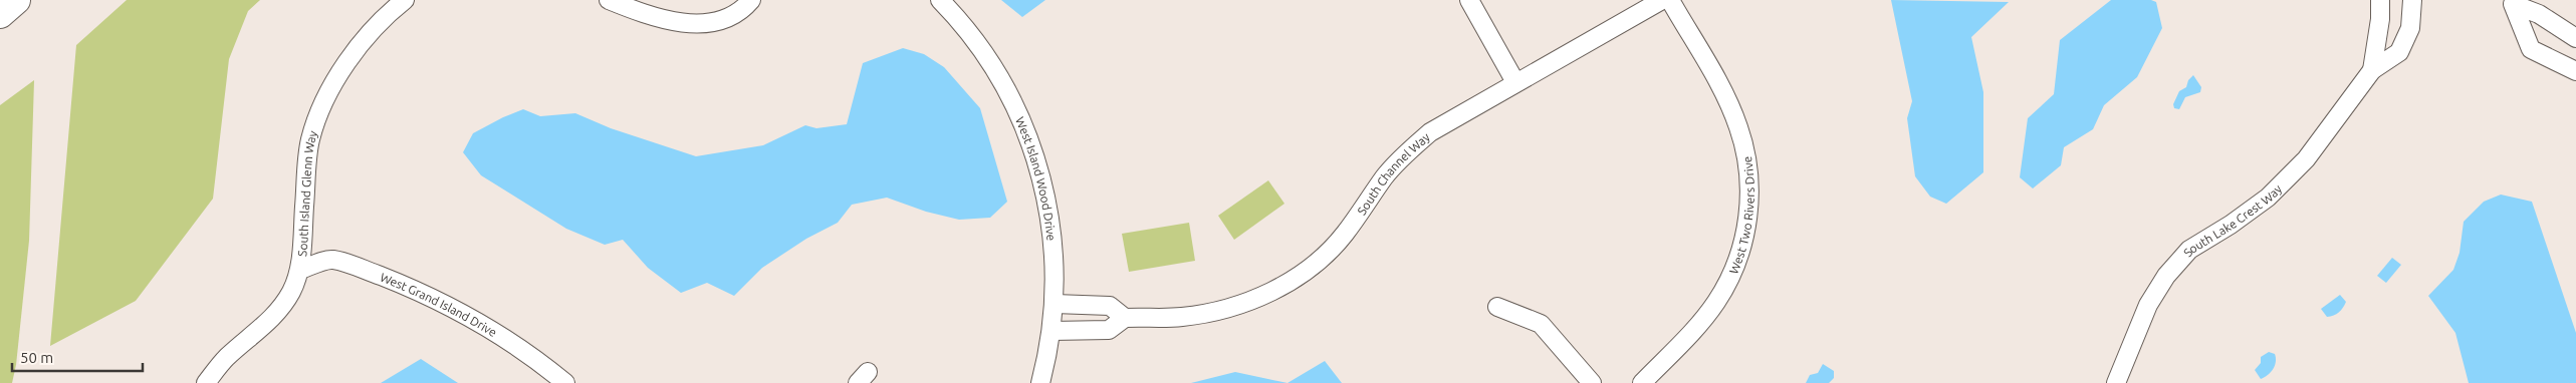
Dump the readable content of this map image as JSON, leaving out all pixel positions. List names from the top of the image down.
{
  "streets": {
    "street": [
      "South Channel Way",
      "West Island Wood Drive",
      "South Island Glenn Way",
      "West Two Rivers Drive",
      "South Lake Crest Way",
      "West Grand Island Drive"
    ]
  },
  "crossings": [
    ["South Channel Way", "West Island Wood Drive"],
    ["South Island Glenn Way", "West Grand Island Drive"]
  ],
  "scale_bar": "50 m"
}
